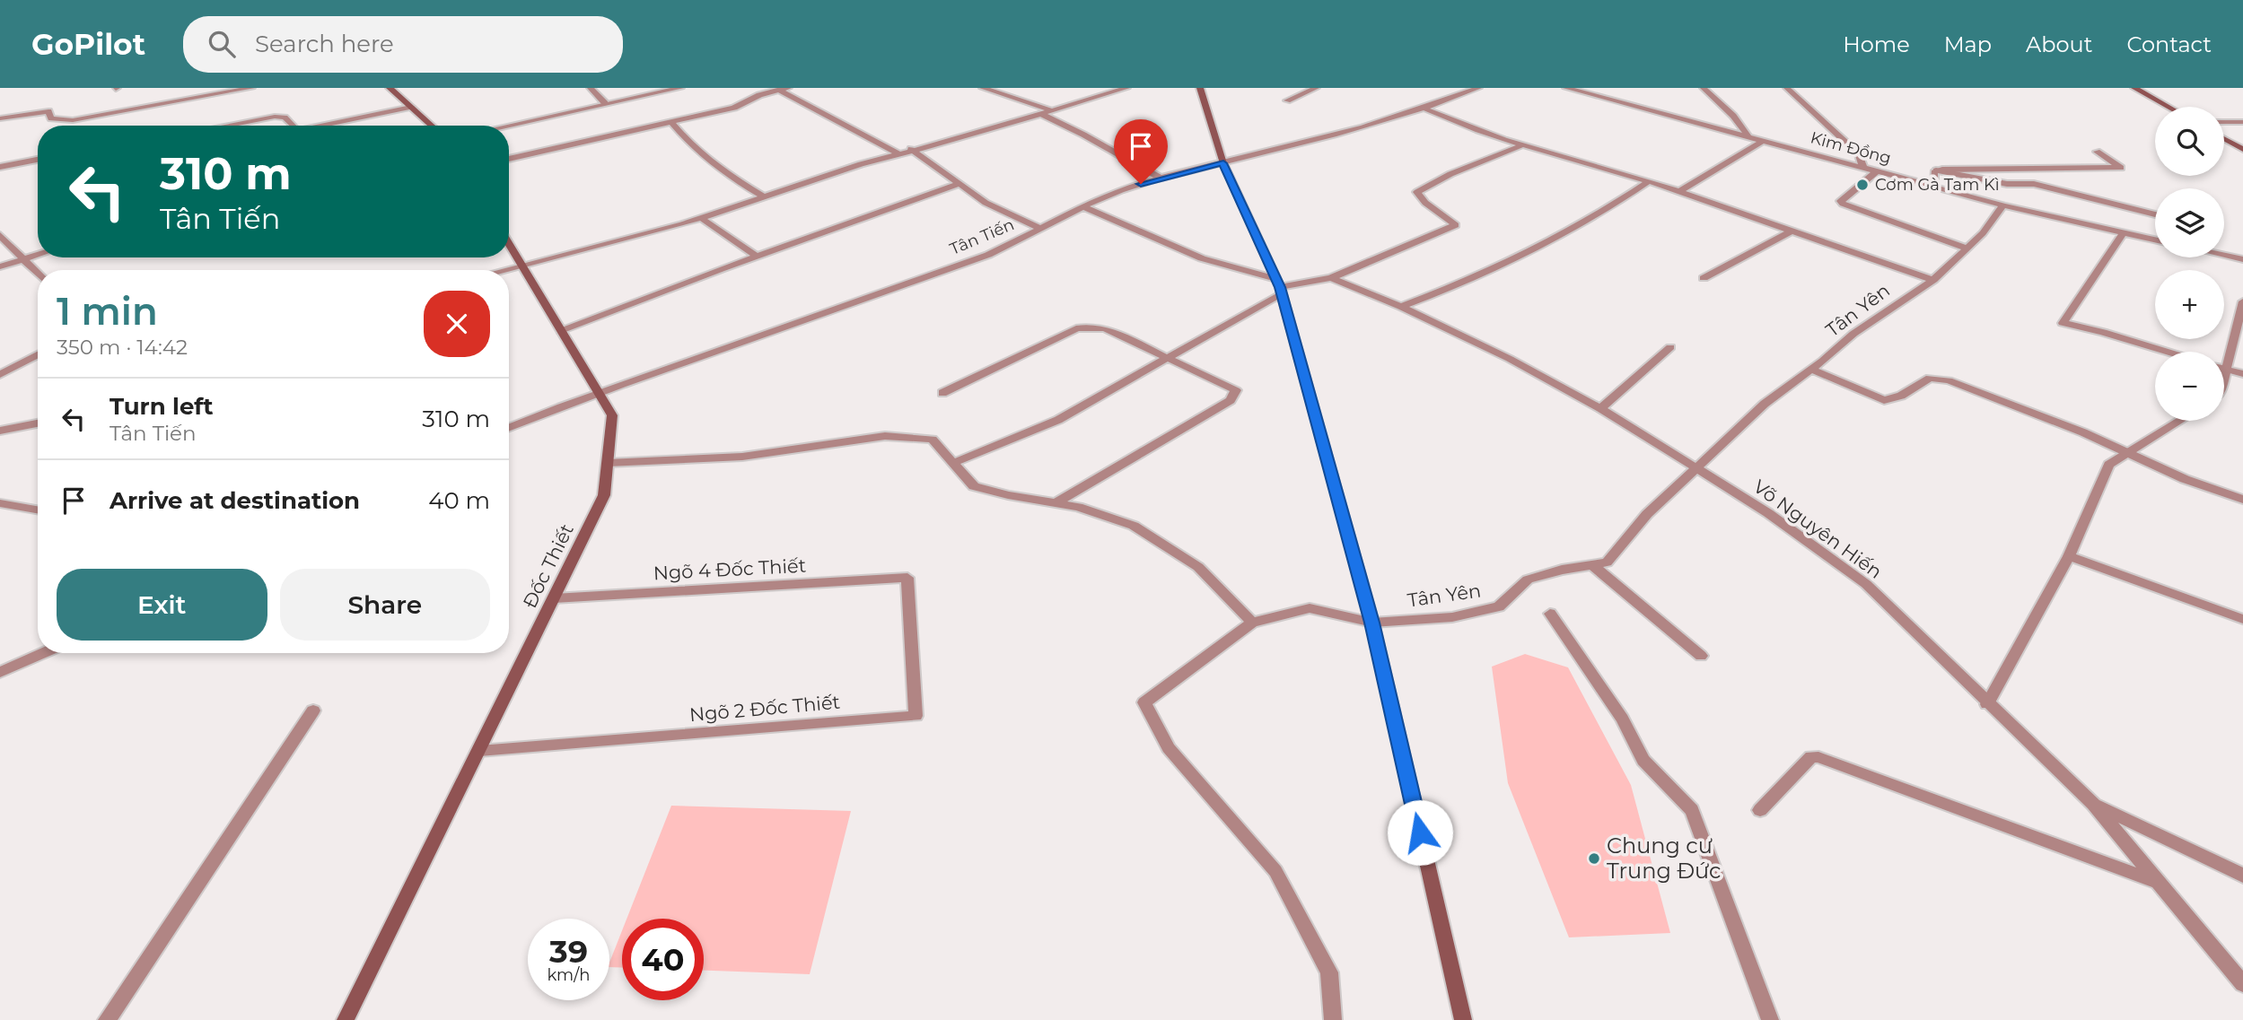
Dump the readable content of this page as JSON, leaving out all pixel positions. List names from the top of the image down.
{
  "streets": {
    "street": [
      "Kim Đồng",
      "Tân Tiến",
      "Tân Yên",
      "Võ Nguyên Hiến",
      "Đốc Thiết",
      "Ngõ 4 Đốc Thiết",
      "Ngõ 2 Đốc Thiết"
    ]
  },
  "crossings": [
    ["Kim Đồng", "Tân Yên"],
    ["Tân Tiến", "Đốc Thiết"],
    ["Tân Yên", "Võ Nguyên Hiến"],
    ["Đốc Thiết", "Ngõ 4 Đốc Thiết"],
    ["Đốc Thiết", "Ngõ 2 Đốc Thiết"],
    ["Ngõ 4 Đốc Thiết", "Ngõ 2 Đốc Thiết"]
  ],
  "places": ["Cơm Gà Tam Kì", "Chung cư Trung Đức"],
  "page": {
    "header": "GoPilot",
    "search": "Search here",
    "nav": [
      "Home",
      "Map",
      "About",
      "Contact"
    ],
    "map_buttons": ["+", "−"],
    "turn": ["310 m", "Tân Tiến"],
    "heading": ["1 min", "350 m · 14:42"],
    "list": [
      {
        "name": "Turn left",
        "note": "Tân Tiến",
        "value": "310 m"
      },
      {
        "name": "Arrive at destination",
        "value": "40 m"
      }
    ],
    "buttons": ["Exit", "Share"],
    "speed": "39 km/h",
    "limit": "40"
  }
}
